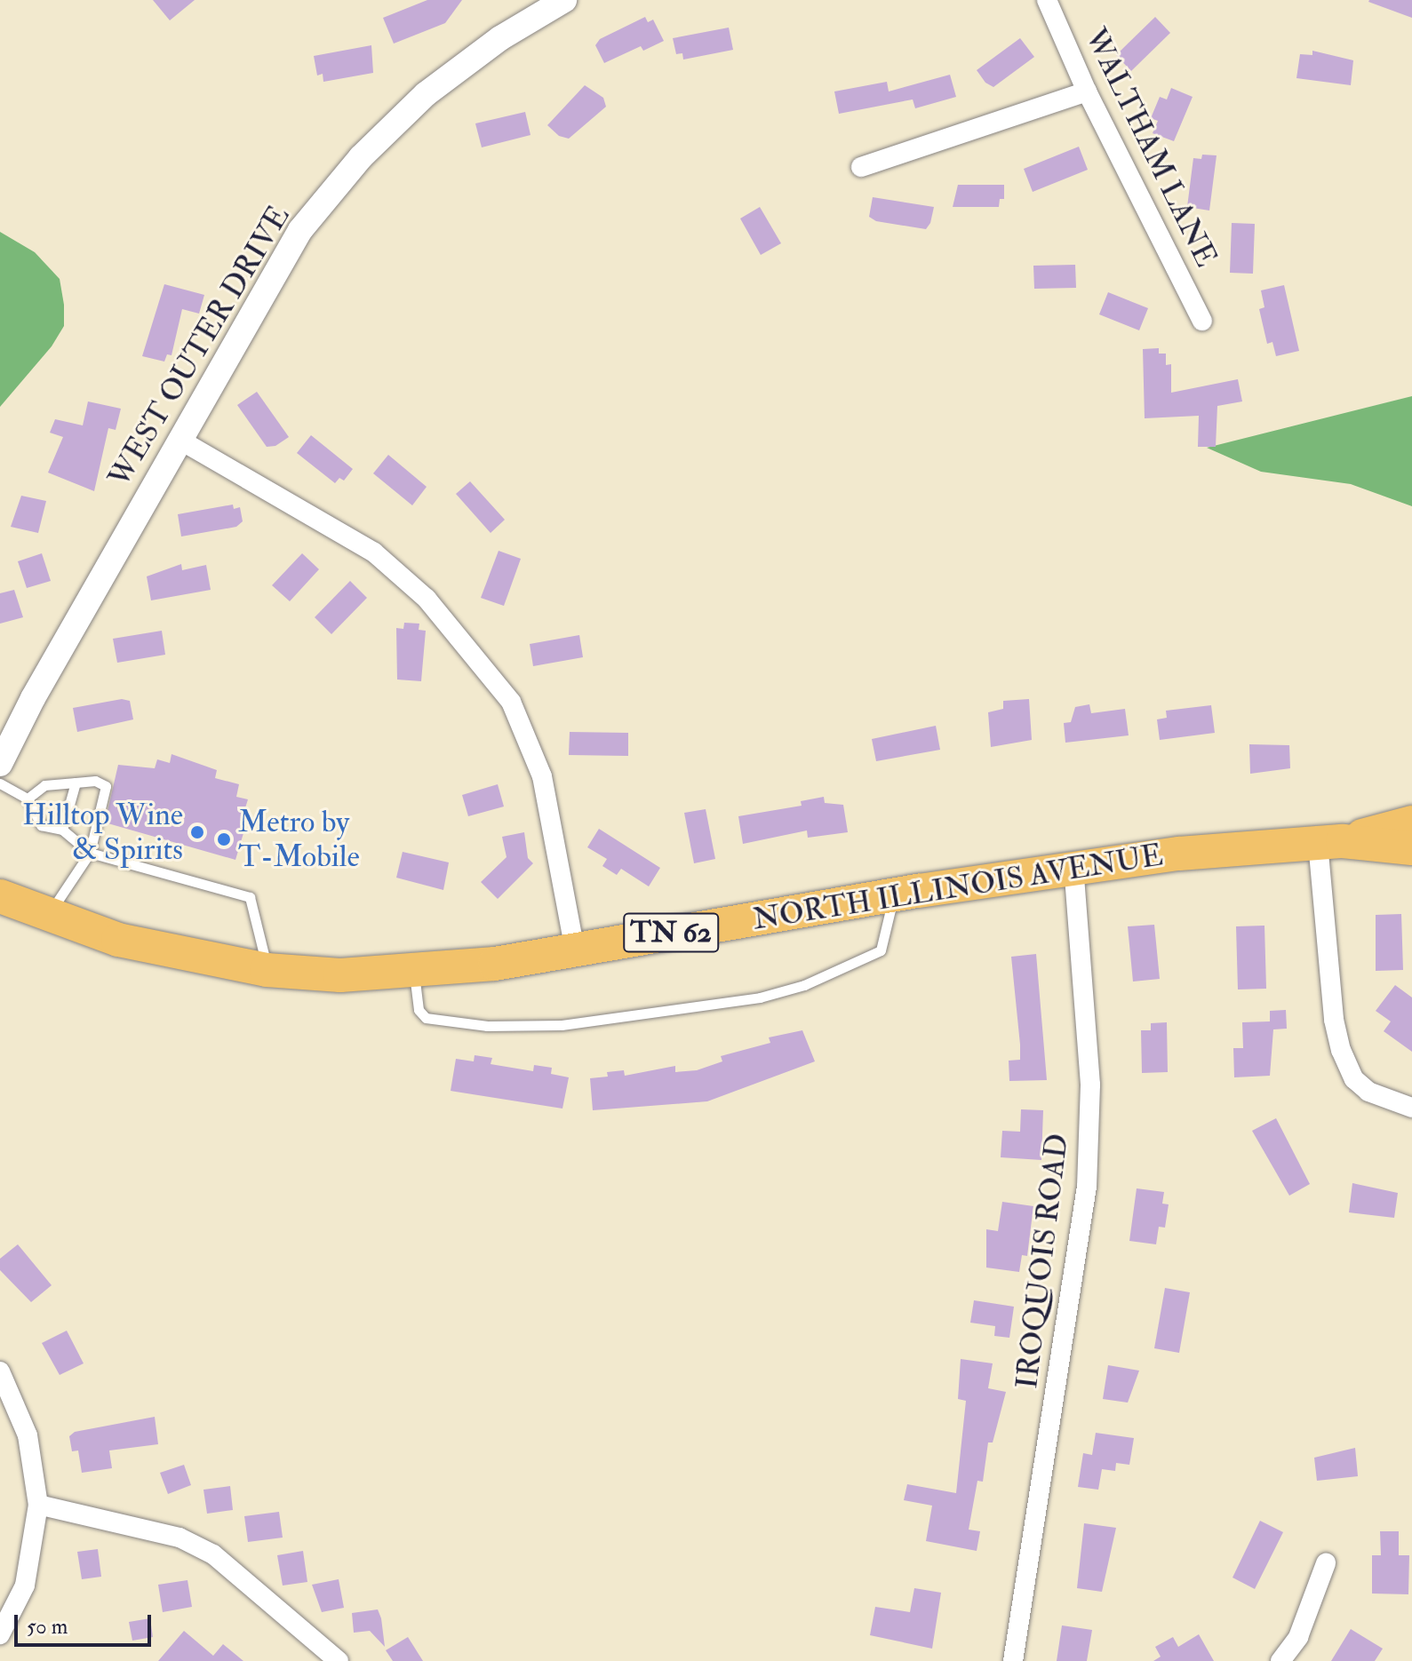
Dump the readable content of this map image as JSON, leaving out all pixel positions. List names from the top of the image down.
{
  "streets": {
    "highway": ["NORTH ILLINOIS AVENUE", "TN 62"],
    "street": ["WALTHAM LANE", "WEST OUTER DRIVE", "IROQUOIS ROAD"]
  },
  "crossings": [
    ["NORTH ILLINOIS AVENUE", "TN 62"],
    ["NORTH ILLINOIS AVENUE", "IROQUOIS ROAD"]
  ],
  "places": ["Hilltop Wine & Spirits", "Metro by T-Mobile"],
  "scale_bar": "50 m"
}
